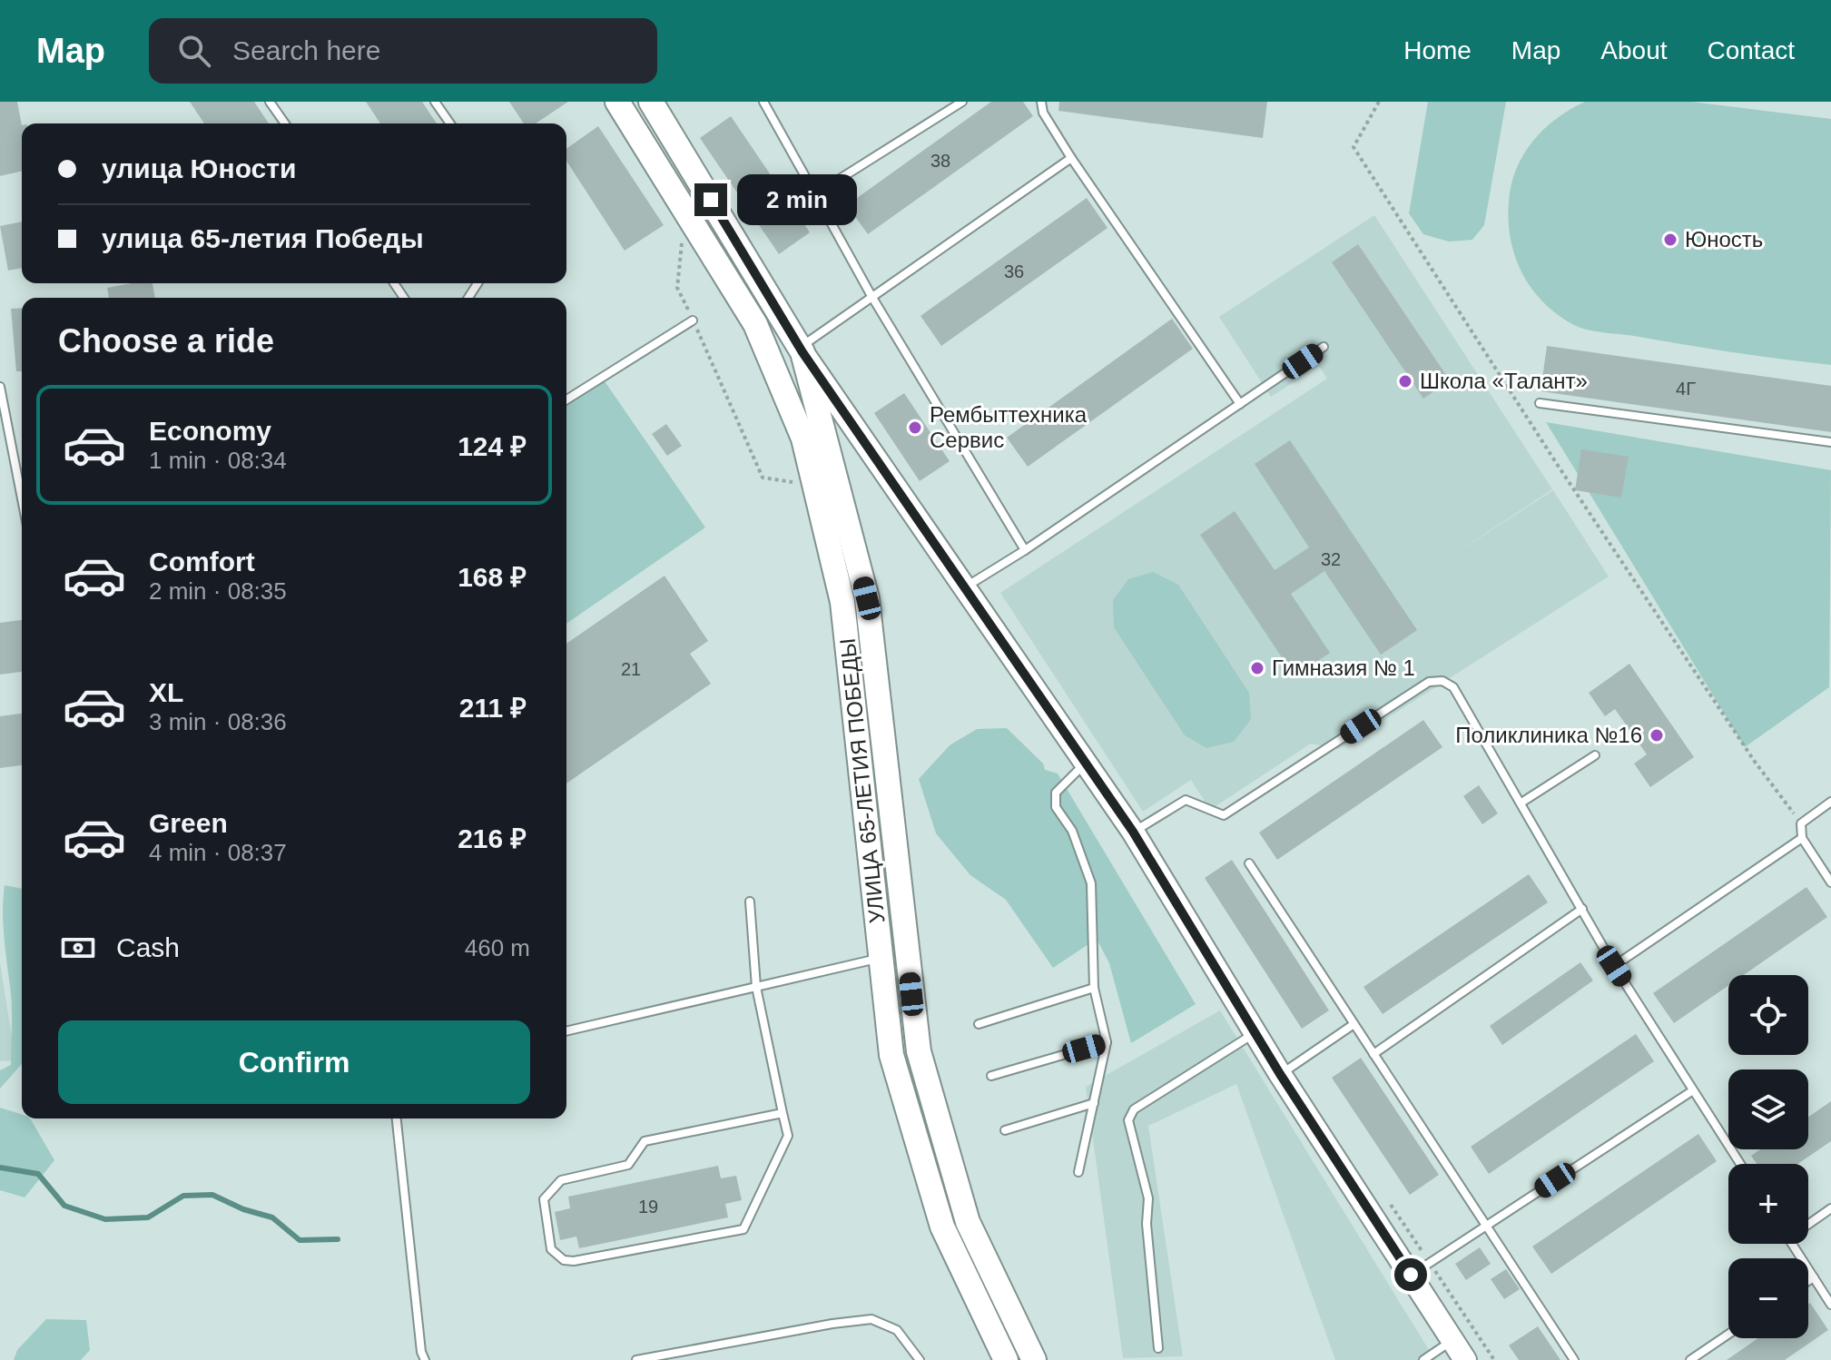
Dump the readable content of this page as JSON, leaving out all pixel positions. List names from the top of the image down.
{
  "streets": {
    "main road": ["УЛИЦА 65-ЛЕТИЯ ПОБЕДЫ"]
  },
  "places": [
    "Юность",
    "Школа «Талант»",
    "Рембыттехника Сервис",
    "Гимназия № 1",
    "Поликлиника №16"
  ],
  "house_numbers": [
    "38",
    "36",
    "4Г",
    "32",
    "21",
    "19"
  ],
  "page": {
    "header": "Map",
    "search": "Search here",
    "nav": [
      "Home",
      "Map",
      "About",
      "Contact"
    ],
    "banner": ["улица Юности", "улица 65-летия Победы"],
    "bubble": "2 min",
    "heading": "Choose a ride",
    "list": [
      {
        "name": "Economy",
        "note": "1 min · 08:34",
        "value": "124 ₽"
      },
      {
        "name": "Comfort",
        "note": "2 min · 08:35",
        "value": "168 ₽"
      },
      {
        "name": "XL",
        "note": "3 min · 08:36",
        "value": "211 ₽"
      },
      {
        "name": "Green",
        "note": "4 min · 08:37",
        "value": "216 ₽"
      }
    ],
    "pay": ["Cash", "460 m"],
    "map_buttons": ["+", "−"],
    "buttons": "Confirm"
  }
}
